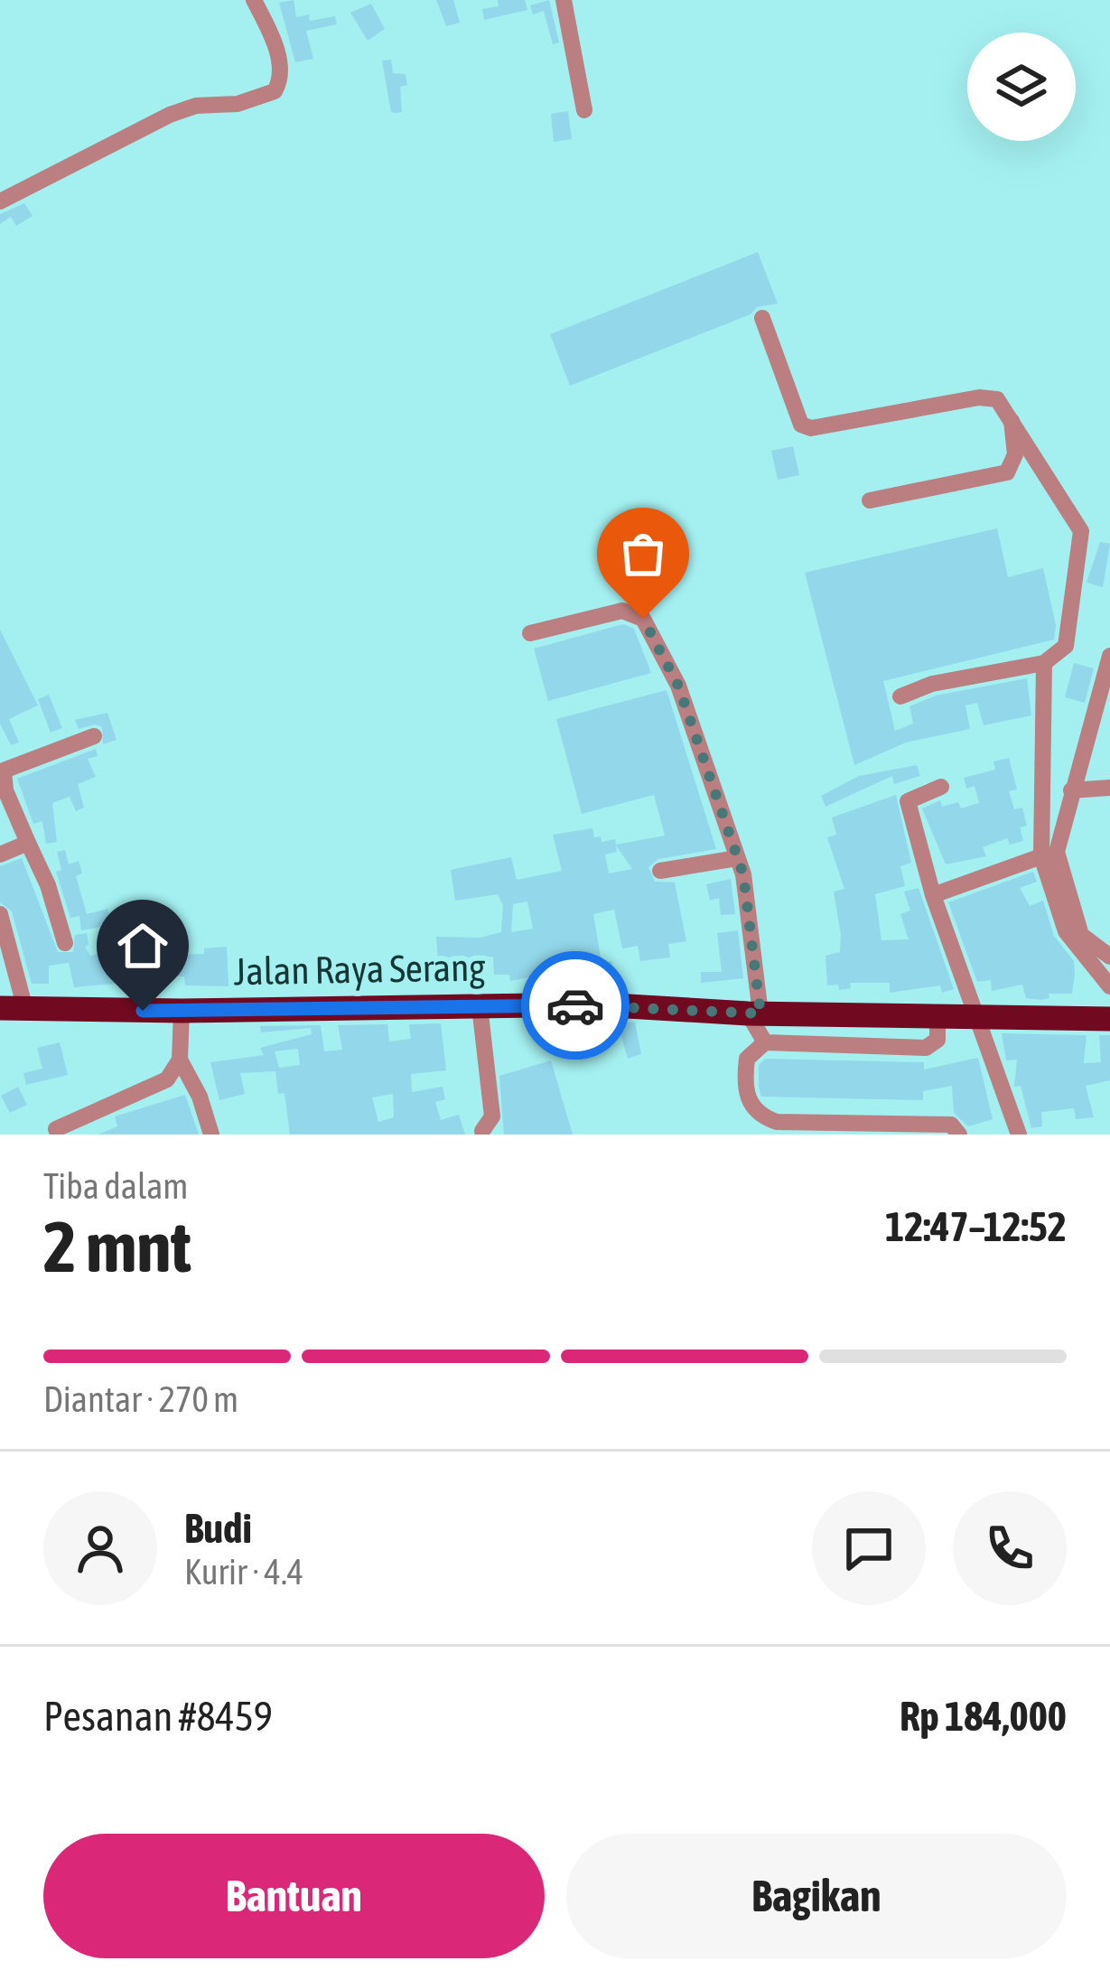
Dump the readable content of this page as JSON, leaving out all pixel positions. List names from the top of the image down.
{
  "streets": {
    "highway": ["Jalan Raya Serang"]
  },
  "page": {
    "heading": ["2 mnt", "Tiba dalam", "12:47–12:52"],
    "panel": [
      "Budi",
      "Kurir · 4.4",
      "Pesanan #8459",
      "Rp 184,000"
    ],
    "bar": "Diantar · 270 m",
    "buttons": ["Bantuan", "Bagikan"]
  }
}
